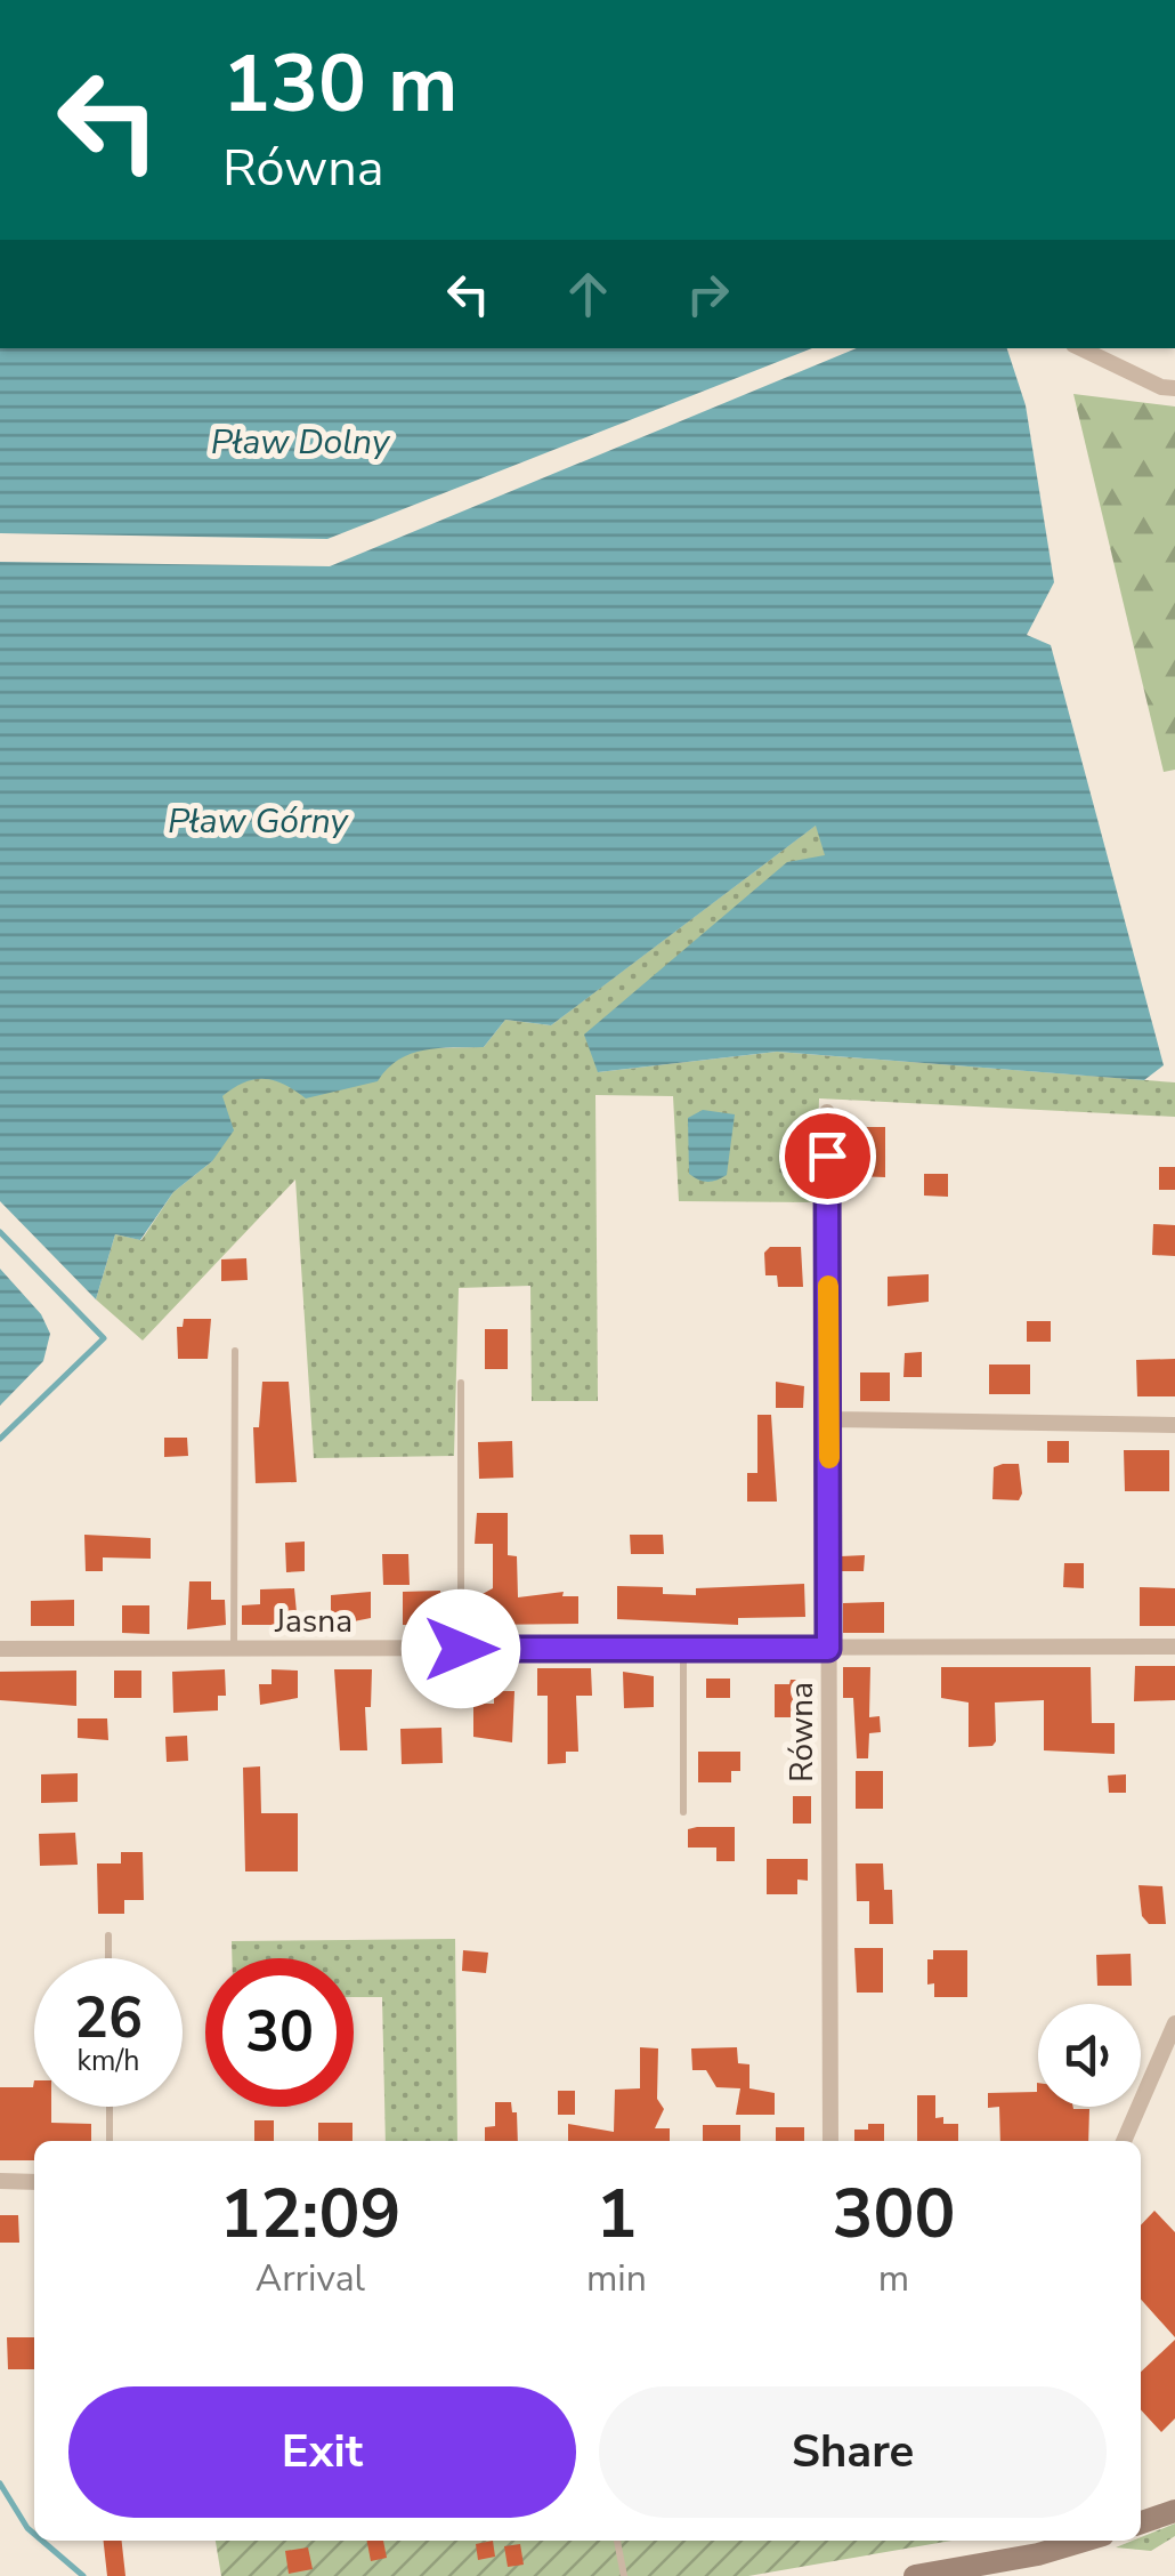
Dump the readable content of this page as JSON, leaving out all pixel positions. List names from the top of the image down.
{
  "streets": {
    "street": ["Jasna", "Równa"]
  },
  "crossings": [
    ["Jasna", "Równa"]
  ],
  "water": ["Pław Dolny", "Pław Górny"],
  "page": {
    "turn": ["130 m", "Równa"],
    "speed": "26 km/h",
    "limit": "30",
    "eta": [
      "12:09",
      "Arrival",
      "1",
      "min",
      "300",
      "m"
    ],
    "buttons": ["Exit", "Share"]
  }
}
